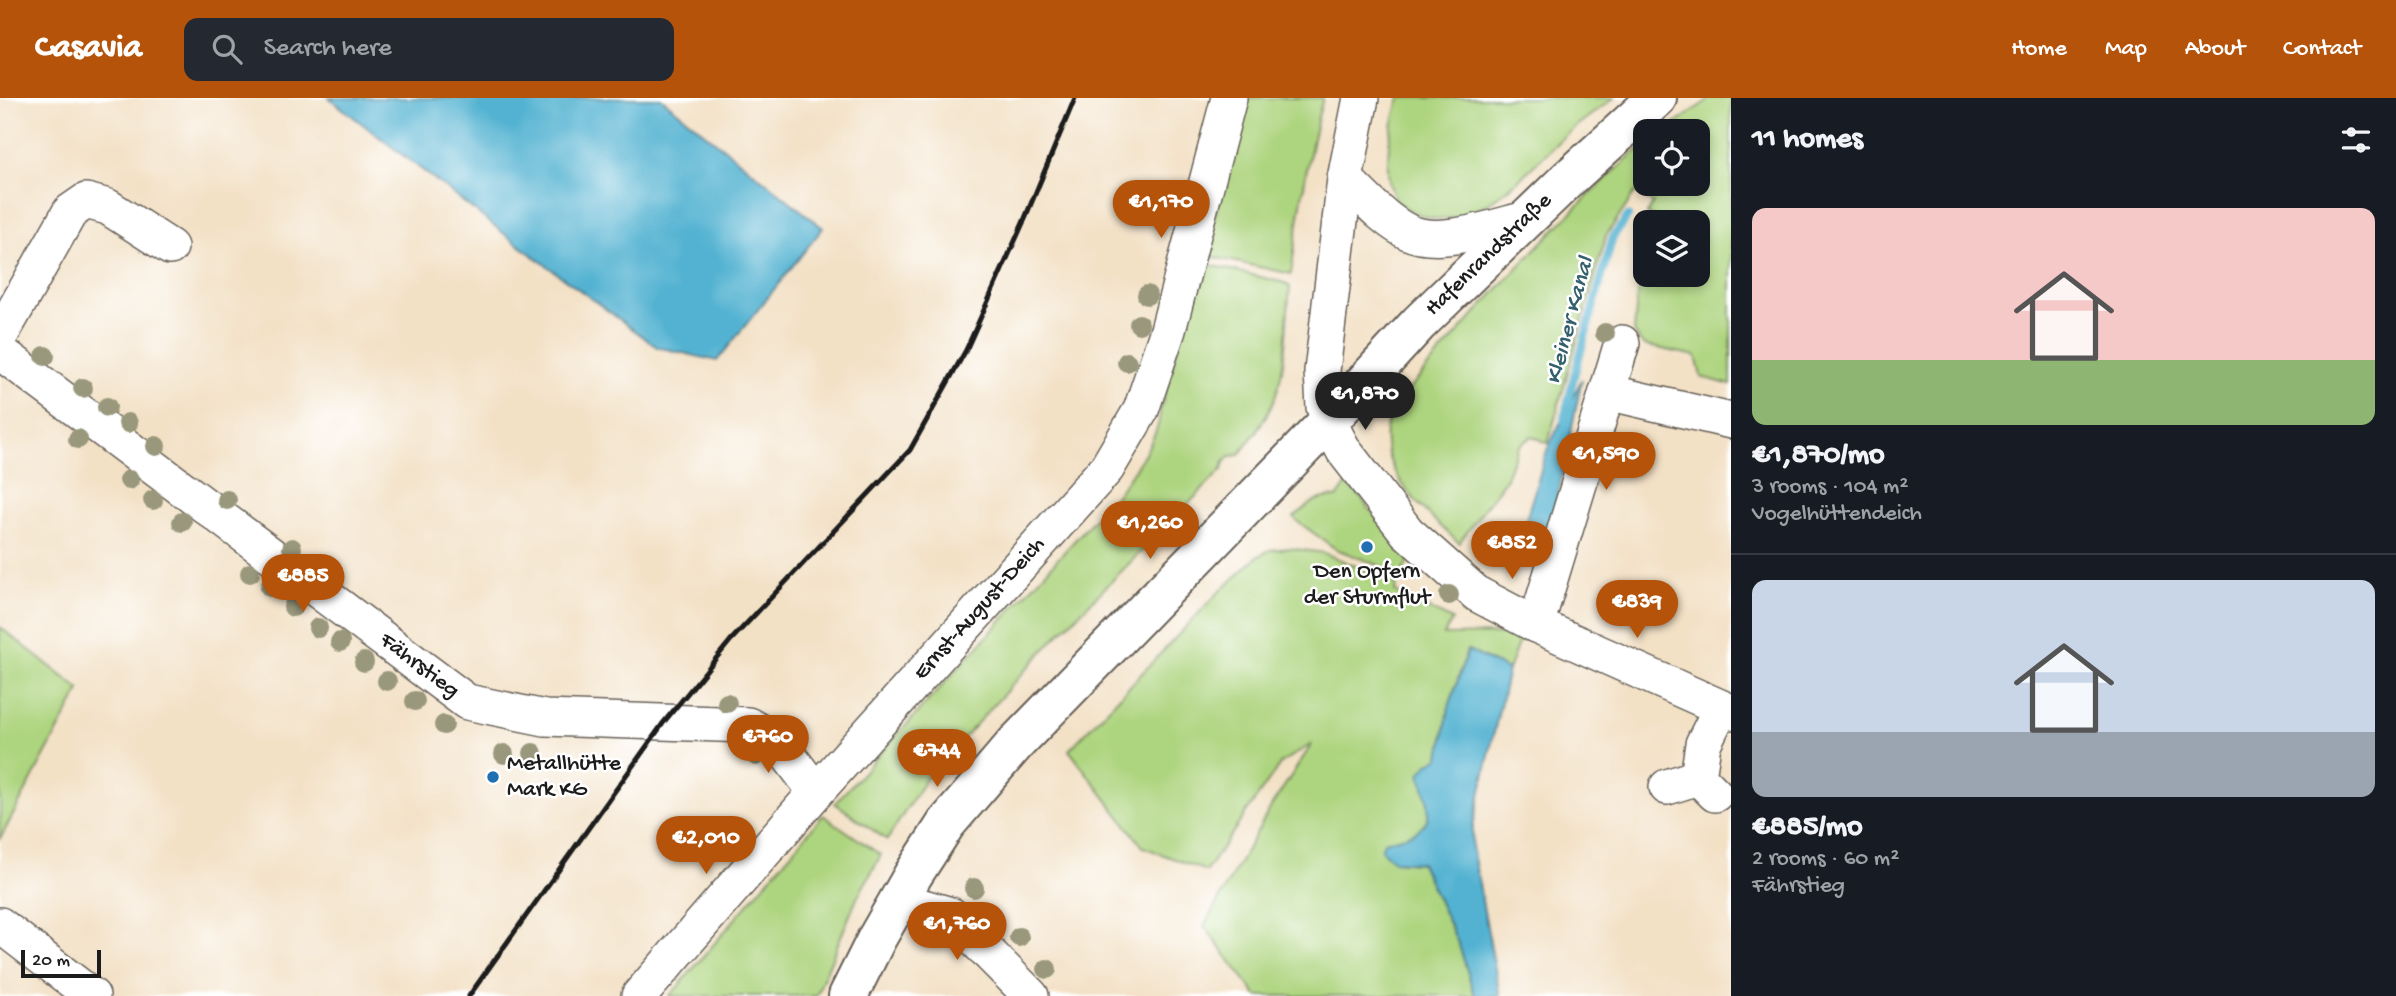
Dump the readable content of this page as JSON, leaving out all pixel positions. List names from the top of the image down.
{
  "streets": {
    "main road": ["Hafenrandstraße"],
    "street": ["Ernst-August-Deich", "Fährstieg"]
  },
  "crossings": [
    ["Ernst-August-Deich", "Fährstieg"]
  ],
  "water": ["Kleiner Kanal"],
  "places": ["Den Opfern der Sturmflut", "Metallhütte Mark KG"],
  "scale_bar": "20 m",
  "page": {
    "header": "Casavia",
    "search": "Search here",
    "nav": [
      "Home",
      "Map",
      "About",
      "Contact"
    ],
    "heading": "11 homes",
    "price": [
      "€1,170",
      "€1,870",
      "€1,590",
      "€1,260",
      "€852",
      "€885",
      "€839",
      "€760",
      "€744",
      "€2,010",
      "€1,760"
    ],
    "list": [
      {
        "name": "€1,870/mo",
        "note": "3 rooms · 104 m² · Vogelhüttendeich"
      },
      {
        "name": "€885/mo",
        "note": "2 rooms · 60 m² · Fährstieg"
      }
    ],
    "scale": "20 m"
  }
}
